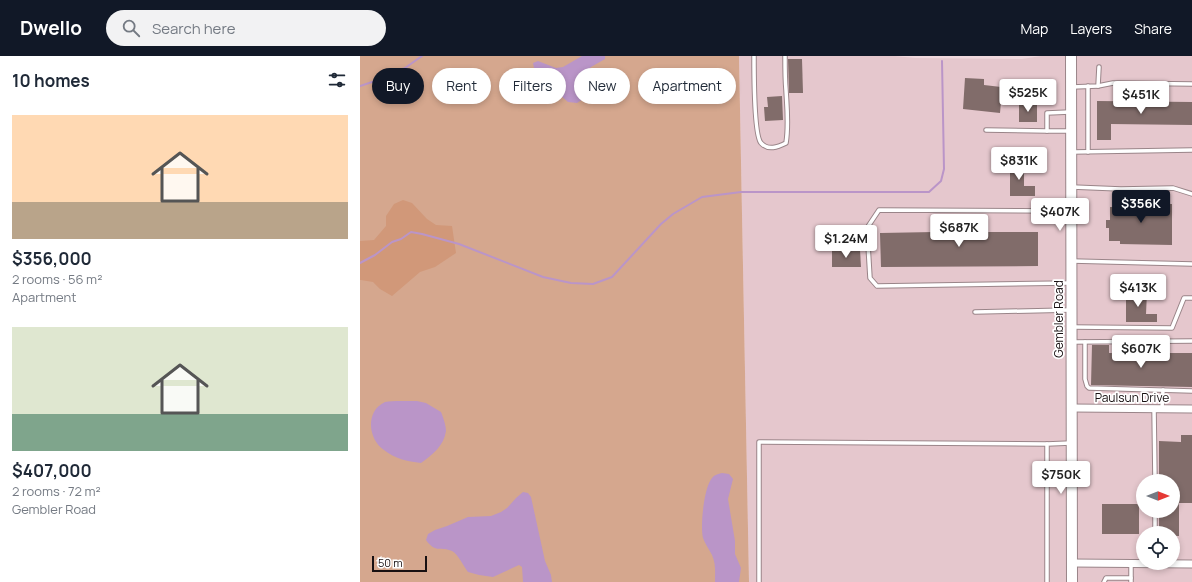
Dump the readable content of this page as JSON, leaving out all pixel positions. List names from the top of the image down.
{
  "streets": {
    "main road": ["Gembler Road"],
    "street": ["Paulsun Drive"]
  },
  "crossings": [
    ["Gembler Road", "Paulsun Drive"]
  ],
  "scale_bar": "50 m",
  "north": "right",
  "page": {
    "header": "Dwello",
    "search": "Search here",
    "nav": ["Map", "Layers", "Share"],
    "heading": "10 homes",
    "chip": [
      "Buy",
      "Rent",
      "Filters",
      "New",
      "Apartment"
    ],
    "price": [
      "$525K",
      "$451K",
      "$831K",
      "$356K",
      "$407K",
      "$687K",
      "$1.24M",
      "$413K",
      "$607K",
      "$750K"
    ],
    "list": [
      {
        "name": "$356,000",
        "note": "2 rooms · 56 m² · Apartment"
      },
      {
        "name": "$407,000",
        "note": "2 rooms · 72 m² · Gembler Road"
      }
    ],
    "scale": "50 m"
  }
}
